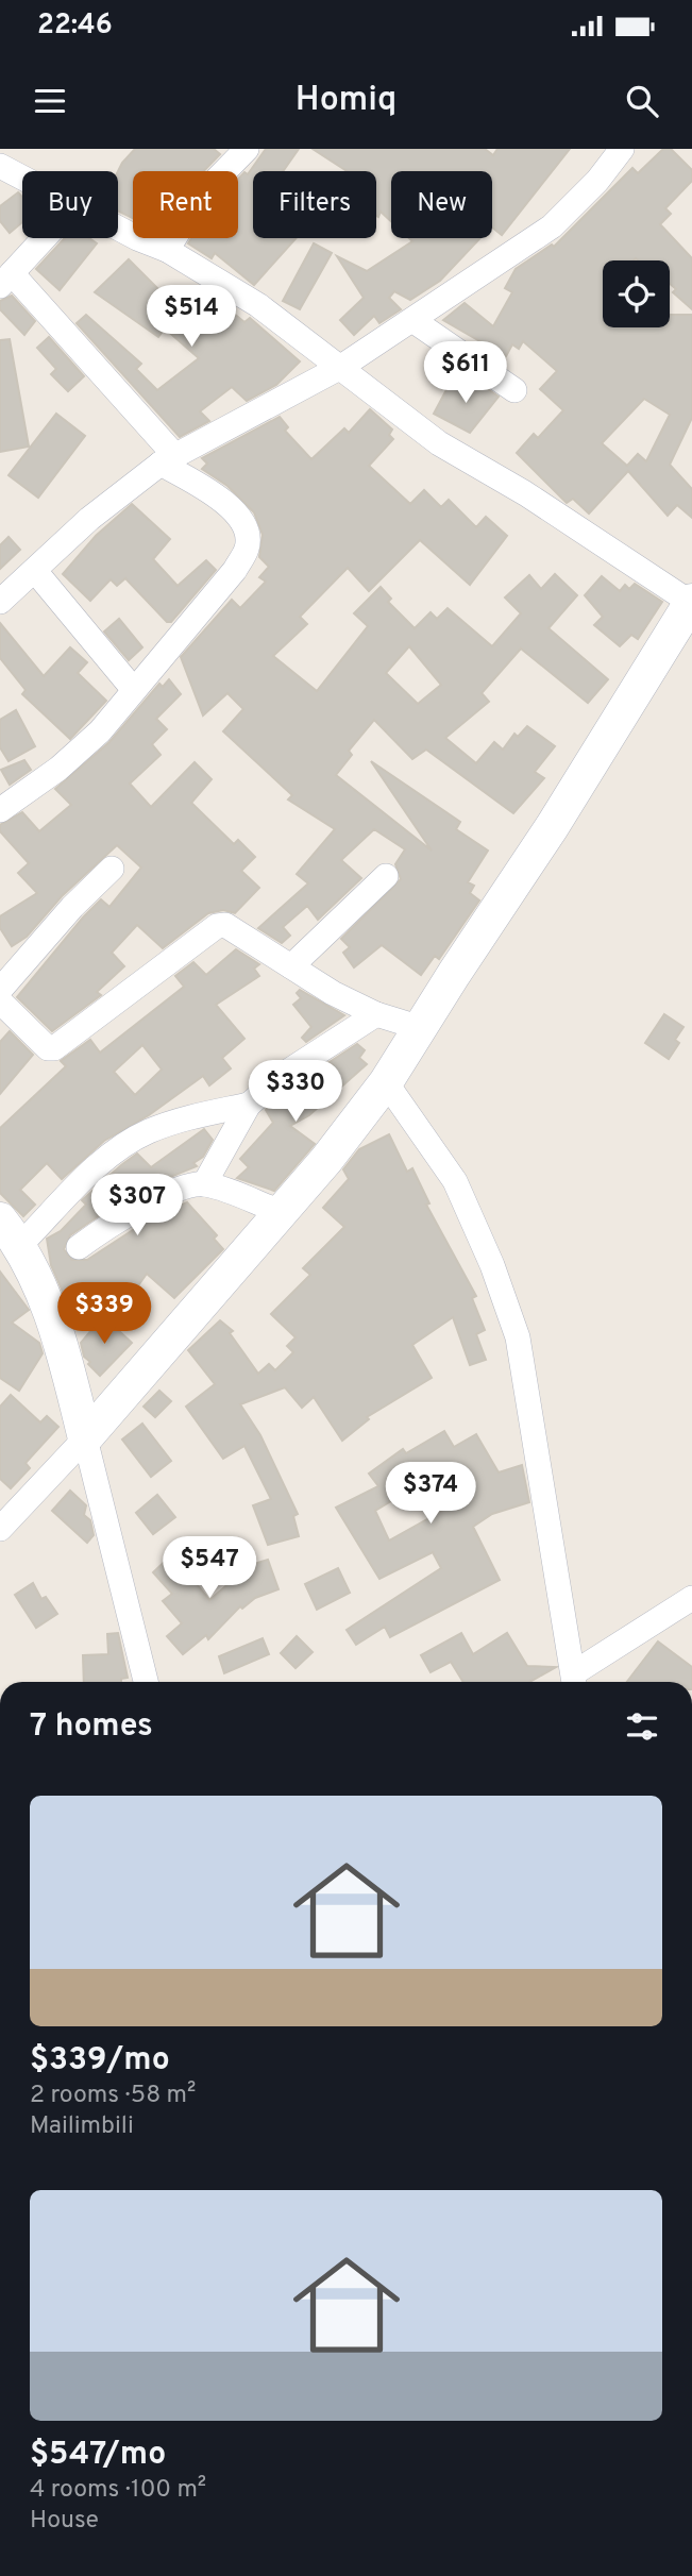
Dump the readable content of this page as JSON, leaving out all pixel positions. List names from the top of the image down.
{
  "page": {
    "status": "22:46",
    "header": "Homiq",
    "chip": [
      "Buy",
      "Rent",
      "Filters",
      "New"
    ],
    "price": [
      "$514",
      "$611",
      "$330",
      "$307",
      "$339",
      "$374",
      "$547"
    ],
    "heading": "7 homes",
    "list": [
      {
        "name": "$339/mo",
        "note": "2 rooms · 58 m² · Mailimbili"
      },
      {
        "name": "$547/mo",
        "note": "4 rooms · 100 m² · House"
      }
    ]
  }
}
